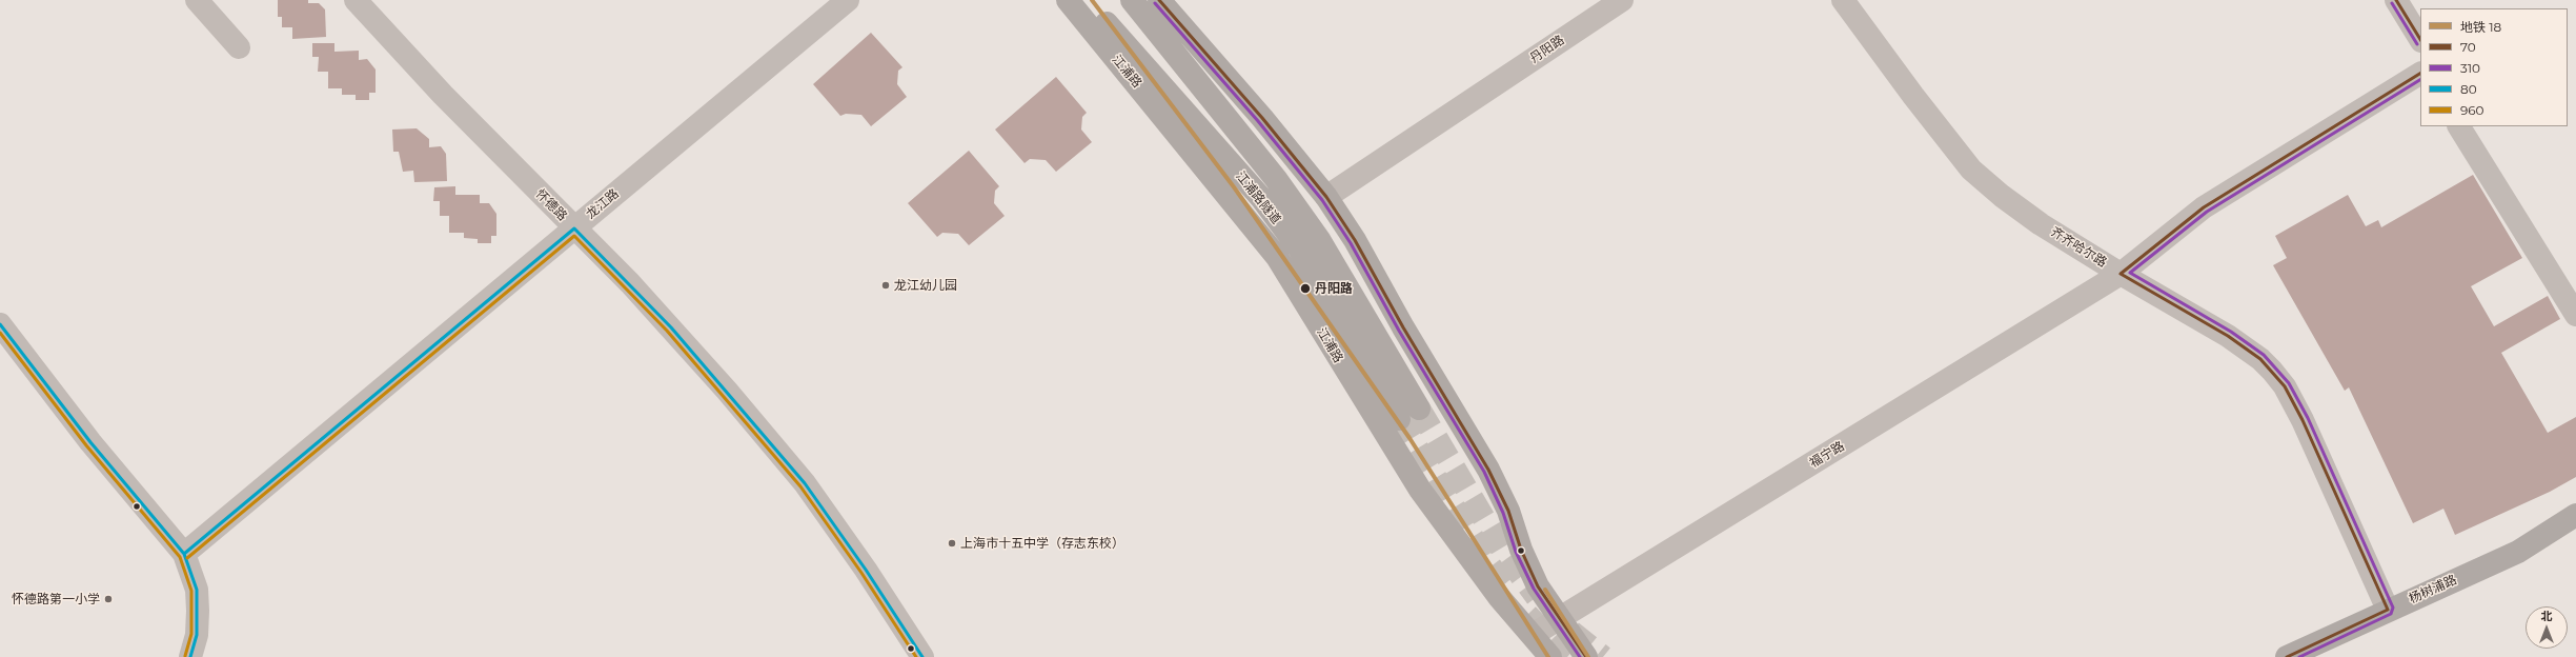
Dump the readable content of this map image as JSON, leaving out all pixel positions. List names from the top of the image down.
{
  "streets": {
    "main road": ["江浦路", "江浦路隧道", "杨树浦路"],
    "street": [
      "丹阳路",
      "龙江路",
      "怀德路",
      "齐齐哈尔路",
      "福宁路"
    ]
  },
  "crossings": [
    ["江浦路", "福宁路"],
    ["龙江路", "怀德路"],
    ["齐齐哈尔路", "福宁路"],
    ["齐齐哈尔路", "杨树浦路"]
  ],
  "places": [
    "龙江幼儿园",
    "丹阳路",
    "上海市十五中学（存志东校）",
    "怀德路第一小学"
  ],
  "lines": [
    "metro line 18",
    "transit line 70",
    "transit line 310",
    "transit line 80",
    "transit line 960"
  ],
  "legend": [
    "地铁 18",
    "70",
    "310",
    "80",
    "960"
  ],
  "north": "top"
}
